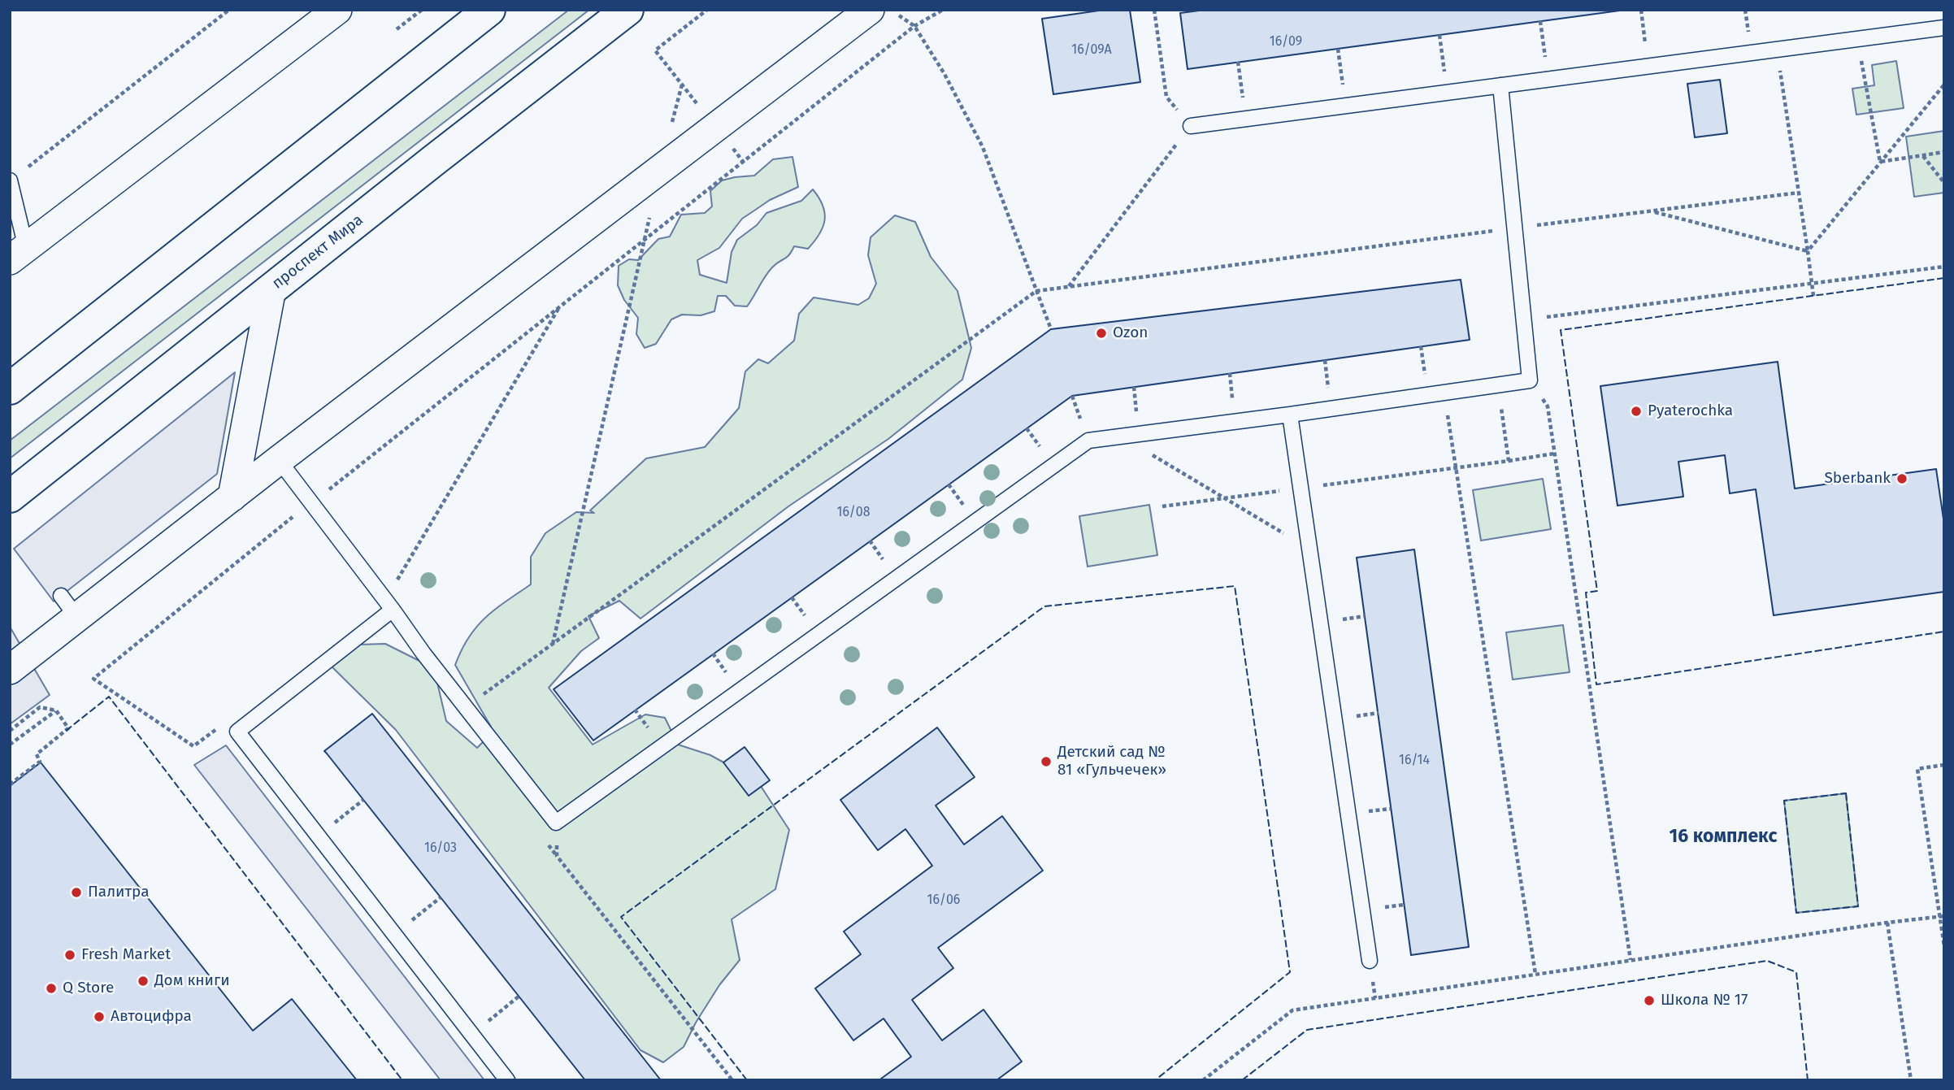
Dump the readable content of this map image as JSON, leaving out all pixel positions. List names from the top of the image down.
{
  "streets": {
    "main road": ["проспект Мира"]
  },
  "districts": ["16 комплекс"],
  "places": [
    "Ozon",
    "Pyaterochka",
    "Sberbank",
    "Детский сад № 81 «Гульчечек»",
    "Палитра",
    "Fresh Market",
    "Дом книги",
    "Q Store",
    "Школа № 17",
    "Автоцифра"
  ],
  "house_numbers": [
    "16/09",
    "16/09А",
    "16/08",
    "16/14",
    "16/03",
    "16/06"
  ]
}
